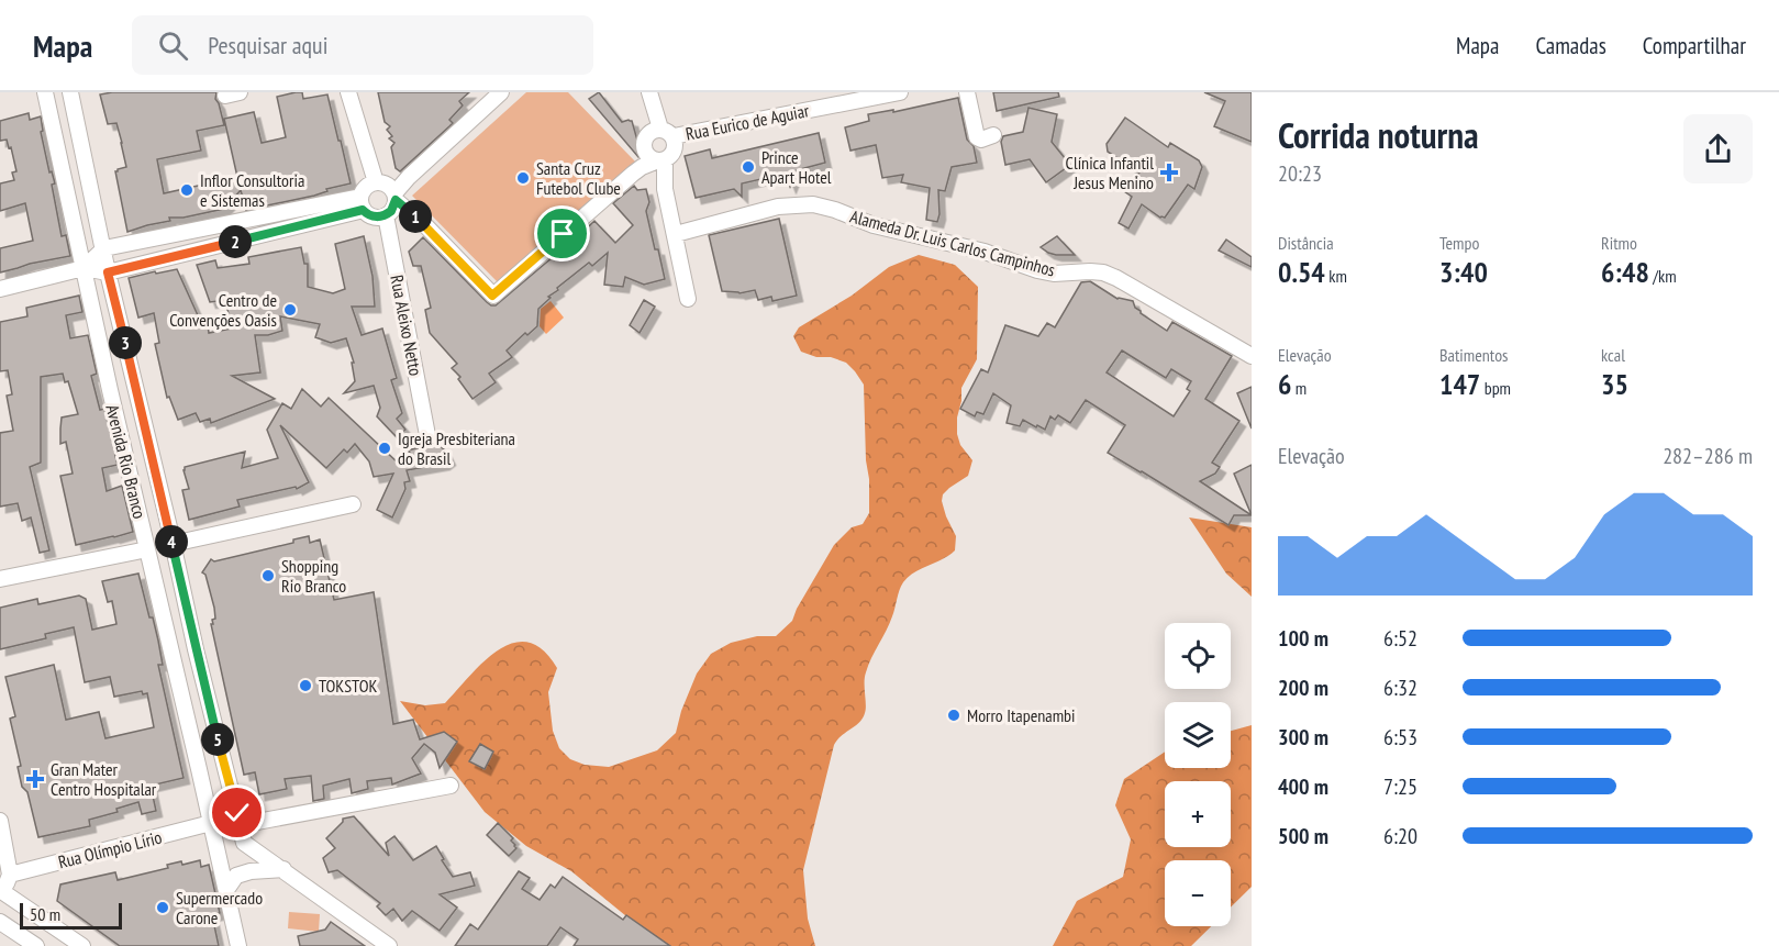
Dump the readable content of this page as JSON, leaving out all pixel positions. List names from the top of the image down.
{
  "streets": {
    "street": [
      "Rua Eurico de Aguiar",
      "Alameda Dr. Luis Carlos Campinhos",
      "Rua Aleixo Netto",
      "Avenida Rio Branco",
      "Rua Olímpio Lírio"
    ]
  },
  "crossings": [
    ["Avenida Rio Branco", "Rua Olímpio Lírio"]
  ],
  "places": {
    "other": [
      "Prince Apart Hotel",
      "Santa Cruz Futebol Clube",
      "Inflor Consultoria e Sistemas",
      "Centro de Convenções Oasis",
      "Igreja Presbiteriana do Brasil",
      "Shopping Rio Branco",
      "TOKSTOK",
      "Morro Itapenambi",
      "Supermercado Carone"
    ],
    "health": ["Clínica Infantil Jesus Menino", "Gran Mater Centro Hospitalar"]
  },
  "scale_bar": "50 m",
  "page": {
    "header": "Mapa",
    "search": "Pesquisar aqui",
    "nav": ["Mapa", "Camadas", "Compartilhar"],
    "heading": ["Corrida noturna", "20:23"],
    "pins": [
      "1",
      "2",
      "3",
      "4",
      "5"
    ],
    "stats": [
      ["Distância", "0.54 km"],
      ["Tempo", "3:40"],
      ["Ritmo", "6:48 /km"],
      ["Elevação", "6 m"],
      ["Batimentos", "147 bpm"],
      ["kcal", "35"]
    ],
    "chart": ["Elevação", "282–286 m"],
    "list": [
      {
        "name": "100 m",
        "note": "6:52"
      },
      {
        "name": "200 m",
        "note": "6:32"
      },
      {
        "name": "300 m",
        "note": "6:53"
      },
      {
        "name": "400 m",
        "note": "7:25"
      },
      {
        "name": "500 m",
        "note": "6:20"
      }
    ],
    "map_buttons": ["+", "−"],
    "scale": "50 m"
  }
}
